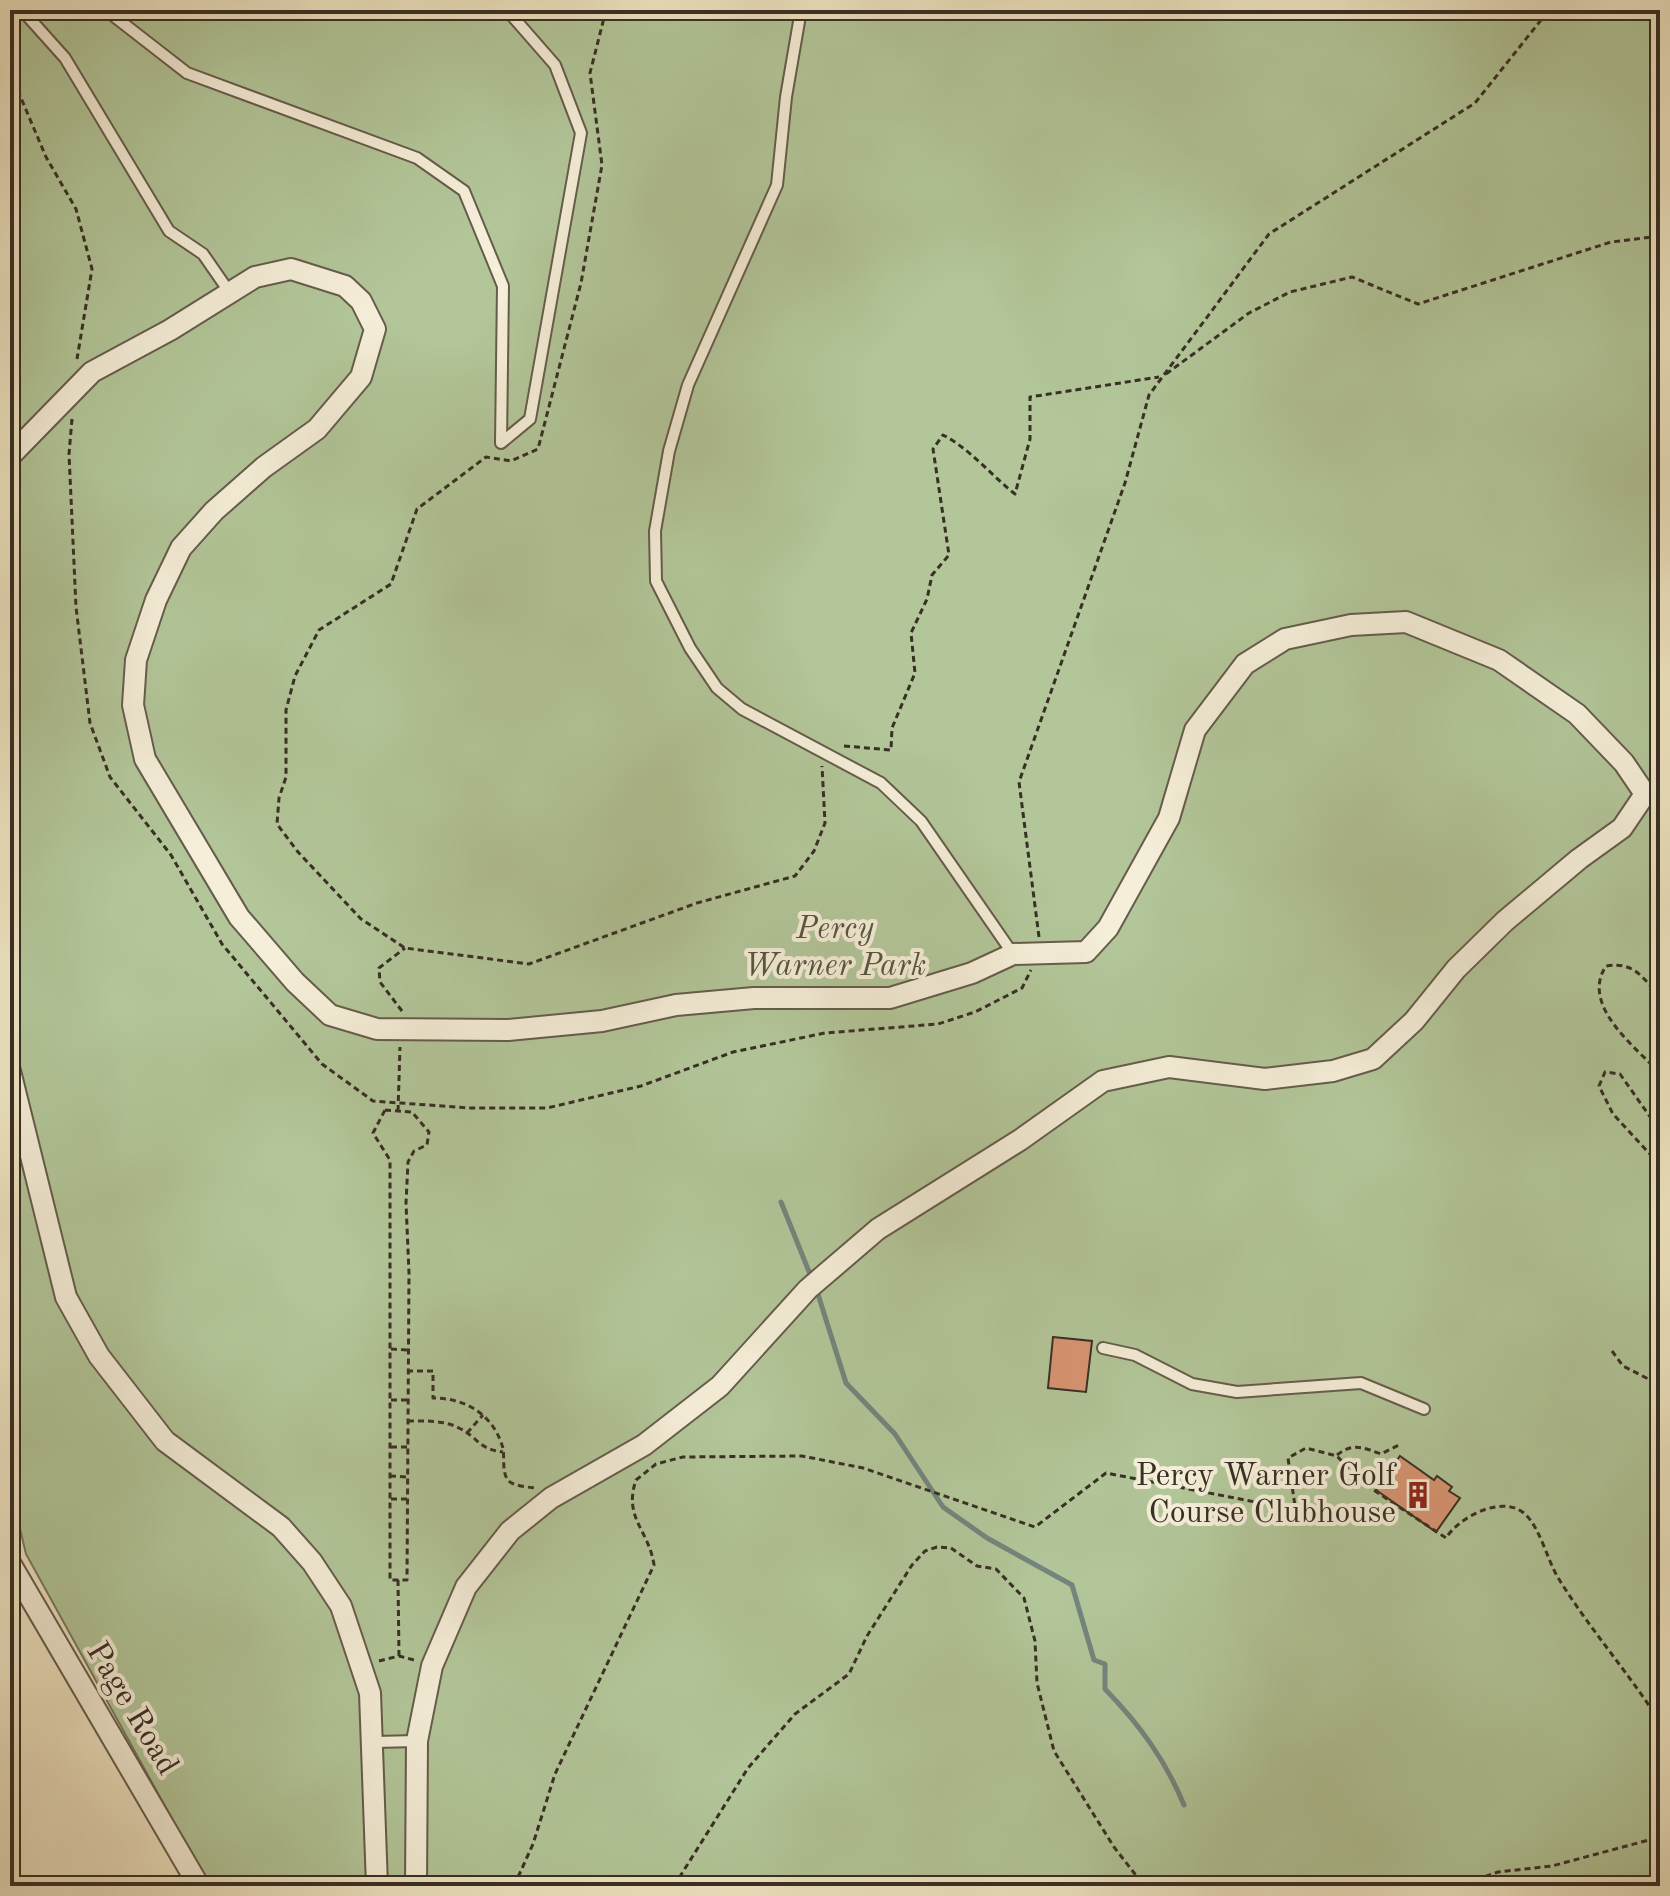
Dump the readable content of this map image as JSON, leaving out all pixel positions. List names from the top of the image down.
{
  "streets": {
    "street": ["Page Road"]
  },
  "parks": ["Percy Warner Park"],
  "places": {
    "building": ["Percy Warner Golf Course Clubhouse"]
  }
}
